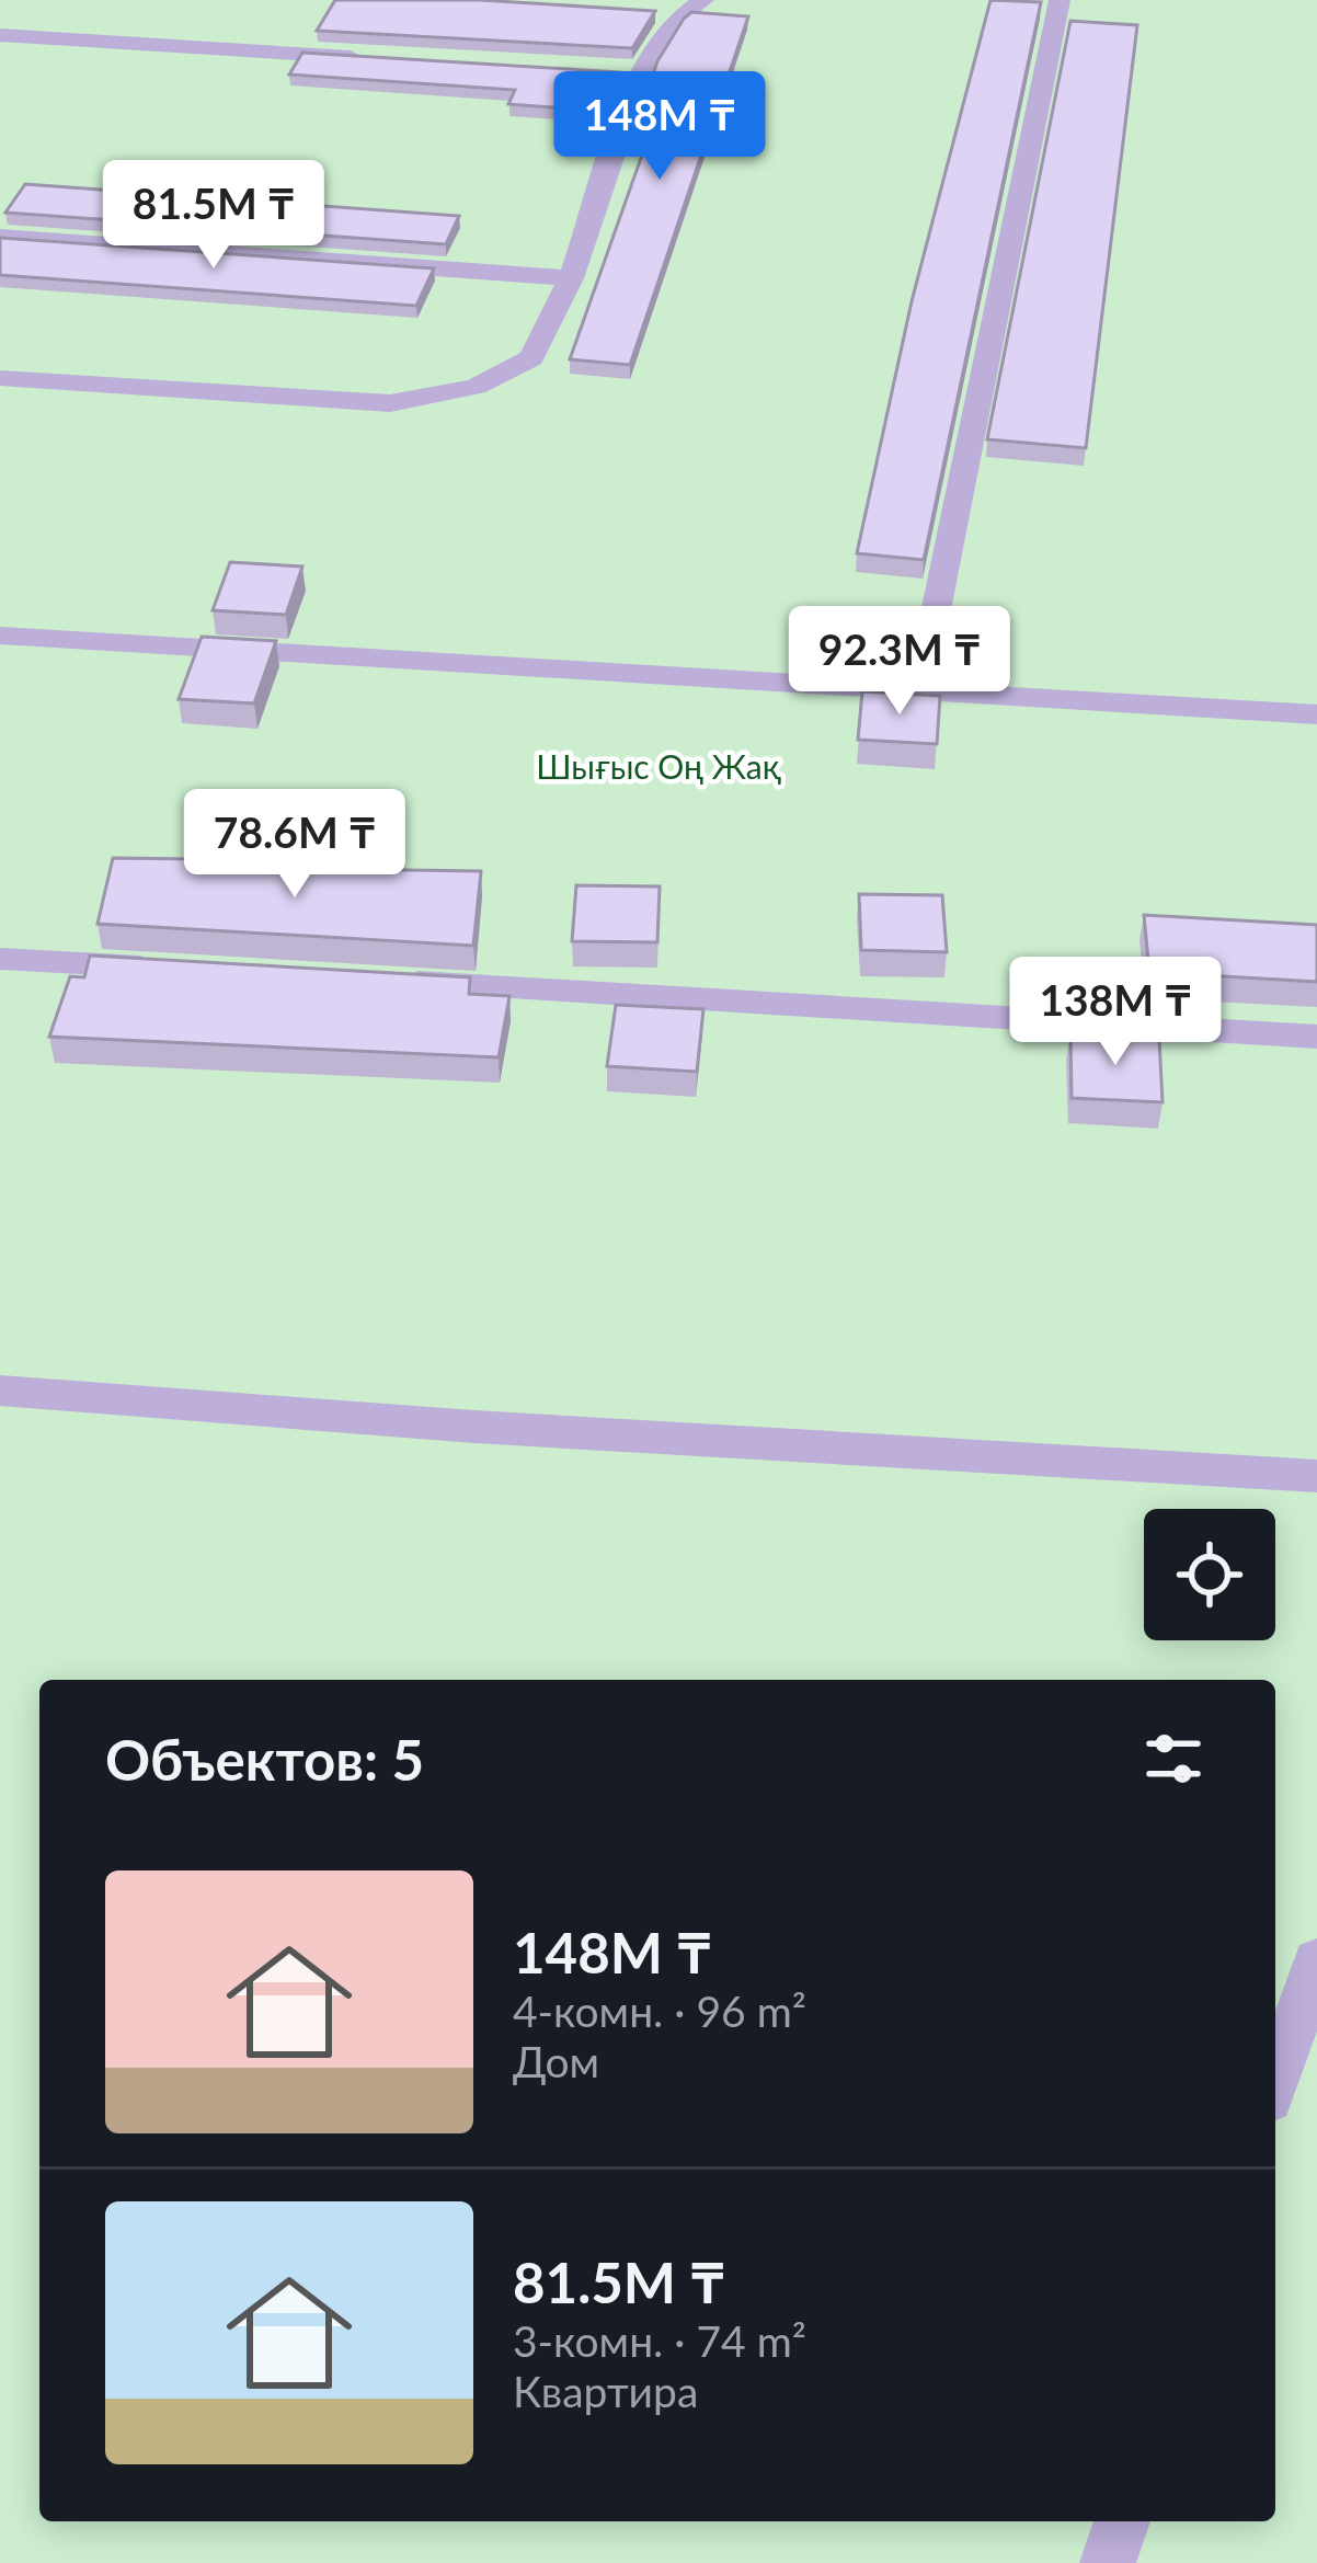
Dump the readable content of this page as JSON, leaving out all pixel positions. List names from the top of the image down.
{
  "parks": ["Шығыс Оң Жақ"],
  "page": {
    "price": [
      "148M ₸",
      "81.5M ₸",
      "92.3M ₸",
      "78.6M ₸",
      "138M ₸"
    ],
    "heading": "Объектов: 5",
    "list": [
      {
        "name": "148M ₸",
        "note": "4-комн. · 96 m² · Дом"
      },
      {
        "name": "81.5M ₸",
        "note": "3-комн. · 74 m² · Квартира"
      }
    ]
  }
}
